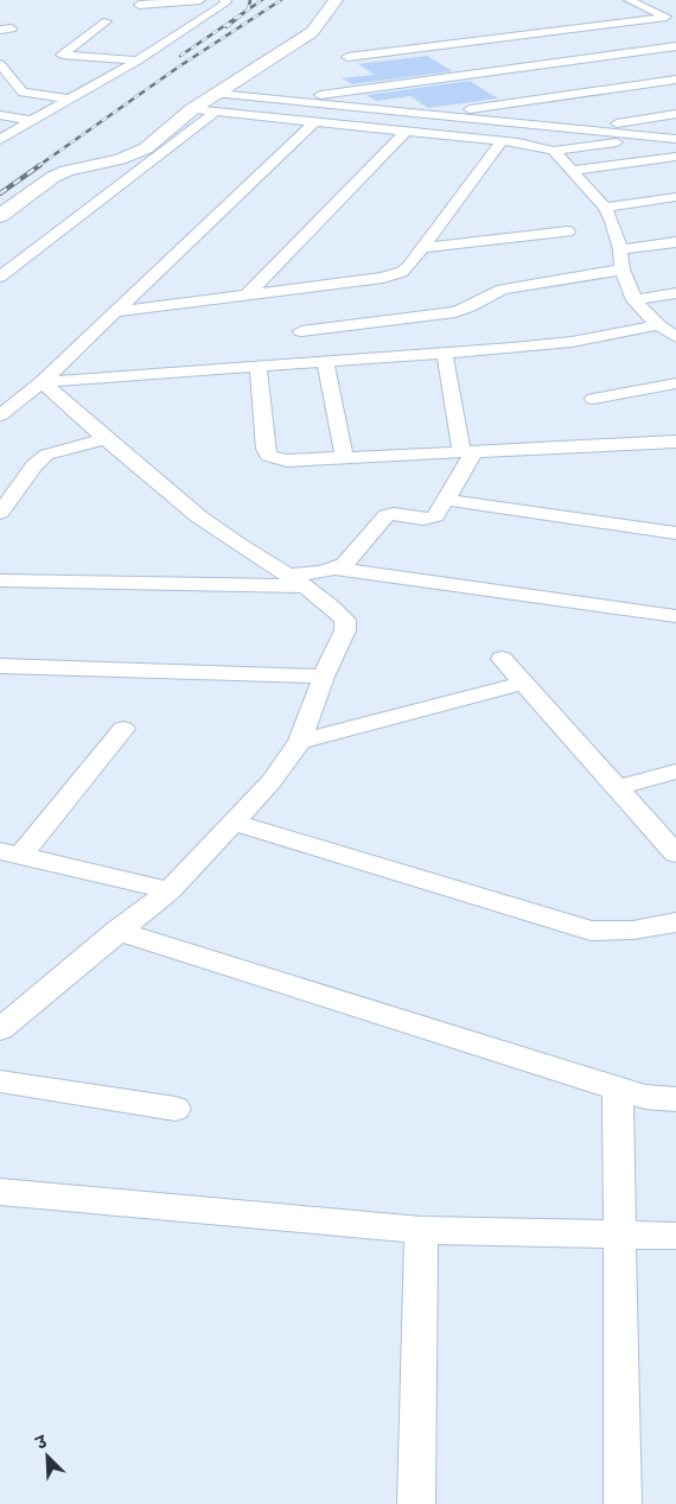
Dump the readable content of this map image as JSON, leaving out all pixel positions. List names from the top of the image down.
{
  "north": "top left"
}
